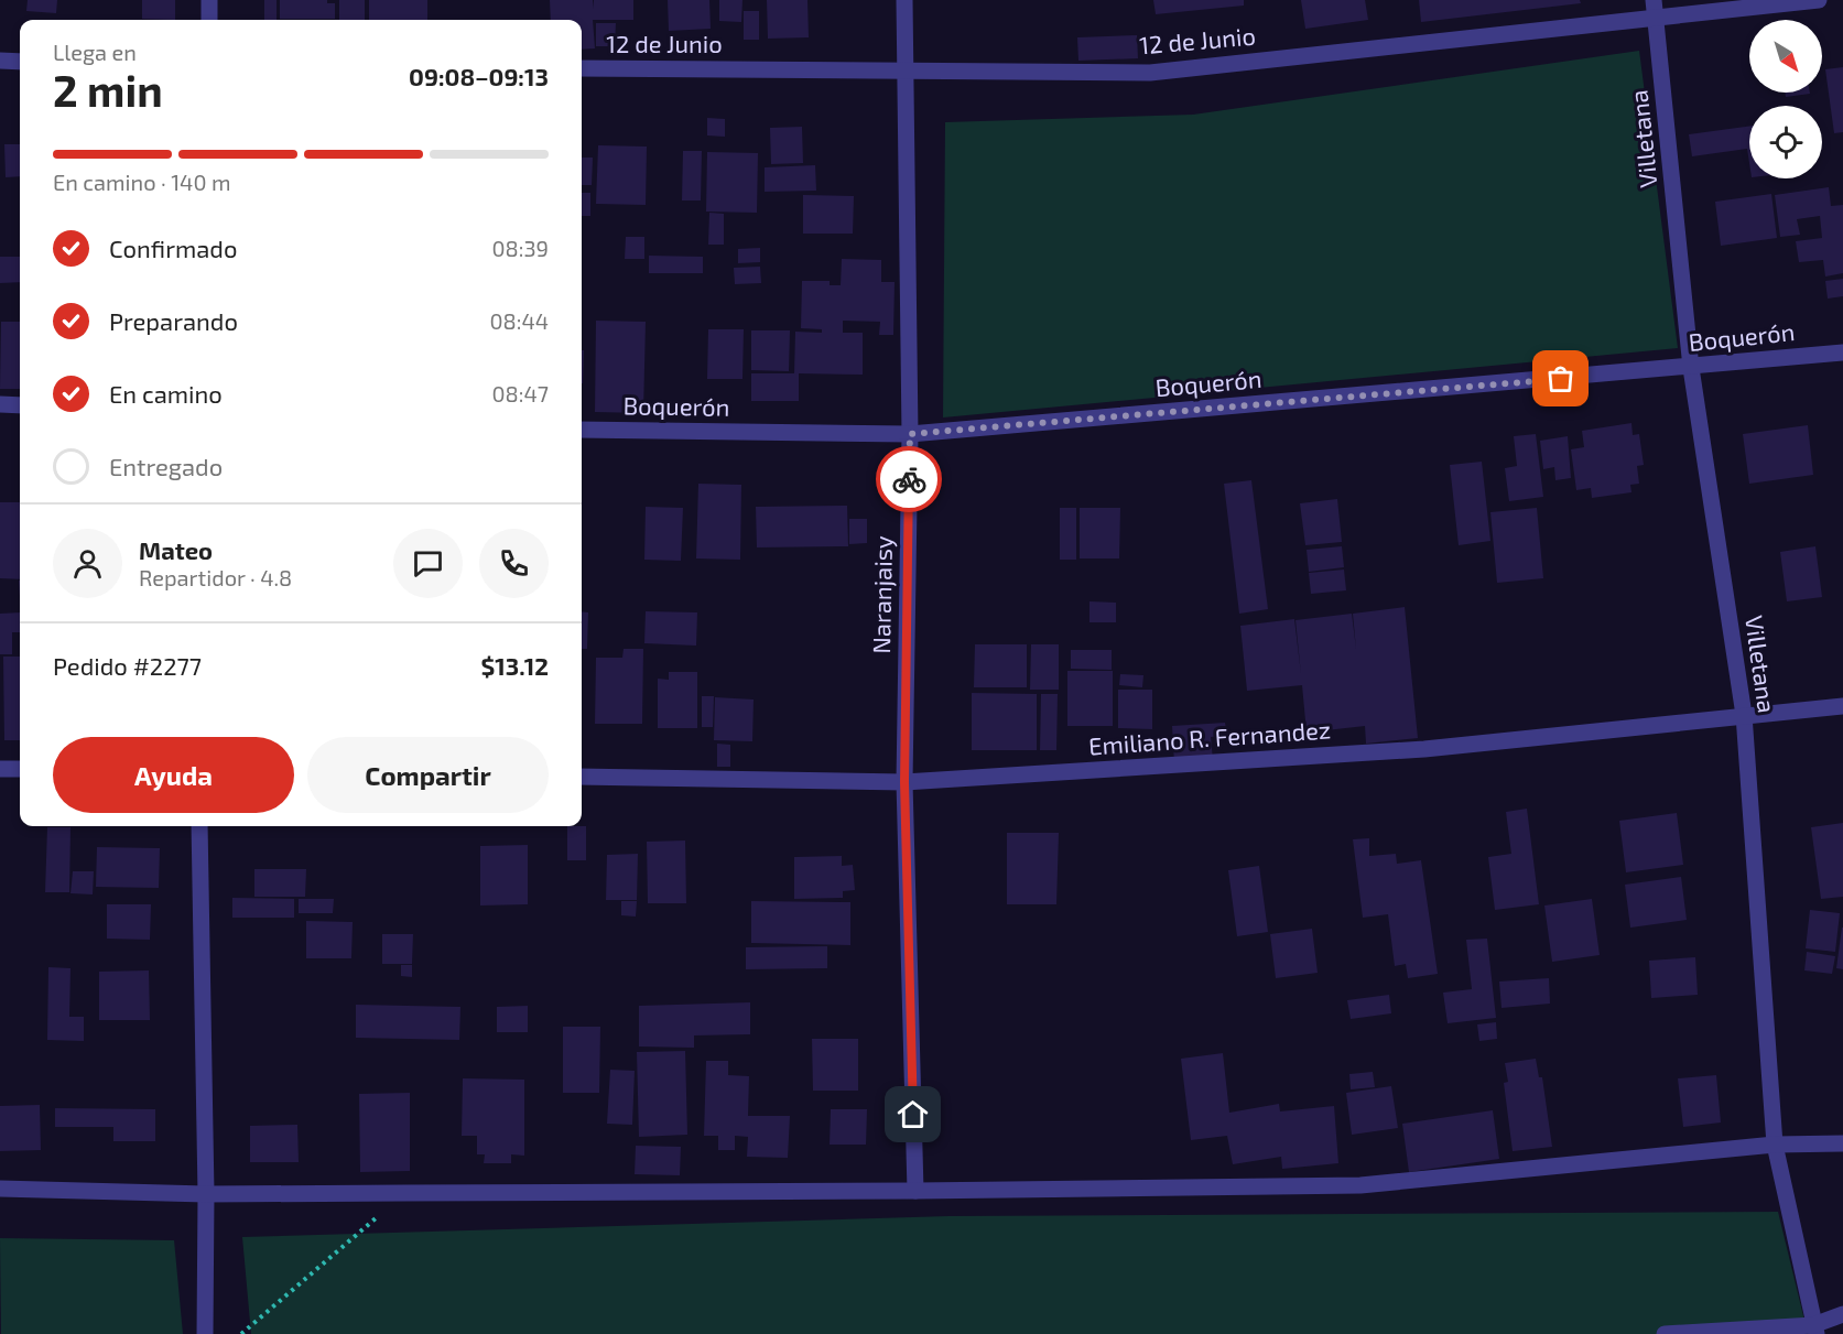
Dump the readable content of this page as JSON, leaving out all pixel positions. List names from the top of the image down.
{
  "streets": {
    "street": [
      "12 de Junio",
      "Villetana",
      "Boquerón",
      "Naranjaisy",
      "Emiliano R. Fernandez"
    ]
  },
  "crossings": [
    ["12 de Junio", "Villetana"],
    ["12 de Junio", "Naranjaisy"],
    ["Villetana", "Boquerón"],
    ["Villetana", "Emiliano R. Fernandez"],
    ["Boquerón", "Naranjaisy"],
    ["Naranjaisy", "Emiliano R. Fernandez"]
  ],
  "north": "bottom right",
  "page": {
    "heading": ["2 min", "Llega en", "09:08–09:13"],
    "panel": [
      "Mateo",
      "Repartidor · 4.8",
      "Pedido #2277",
      "$13.12"
    ],
    "bar": "En camino · 140 m",
    "list": [
      ["Confirmado", "08:39"],
      ["Preparando", "08:44"],
      ["En camino", "08:47"],
      "Entregado"
    ],
    "buttons": ["Ayuda", "Compartir"]
  }
}
